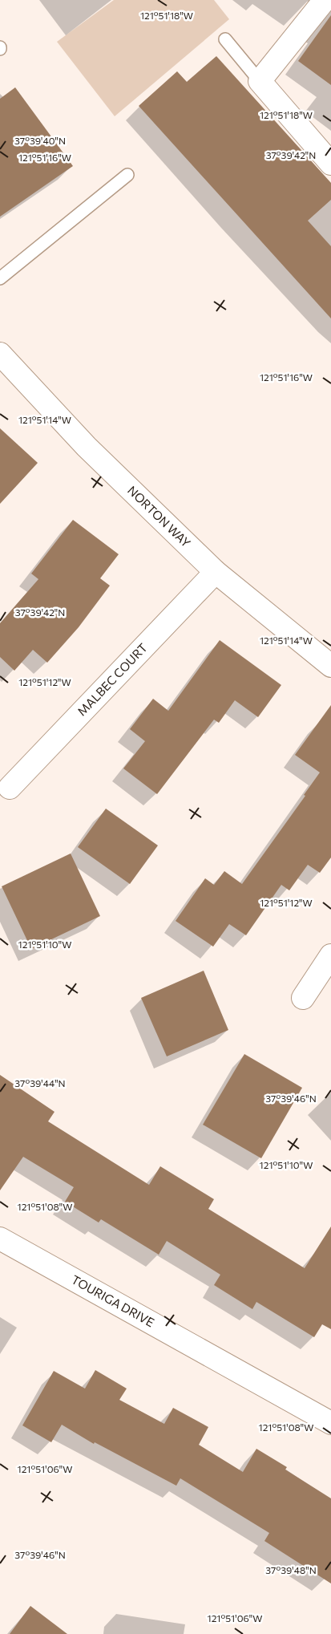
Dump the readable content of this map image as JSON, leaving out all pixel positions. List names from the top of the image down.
{
  "streets": {
    "street": ["NORTON WAY", "MALBEC COURT", "TOURIGA DRIVE"]
  },
  "crossings": [
    ["NORTON WAY", "MALBEC COURT"]
  ],
  "coordinates": [
    "121°51'18\"W",
    "37°39'40\"N",
    "37°39'42\"N",
    "121°51'16\"W",
    "121°51'14\"W",
    "121°51'12\"W",
    "121°51'10\"W",
    "37°39'44\"N",
    "37°39'46\"N",
    "121°51'08\"W",
    "121°51'06\"W",
    "37°39'48\"N"
  ]
}
